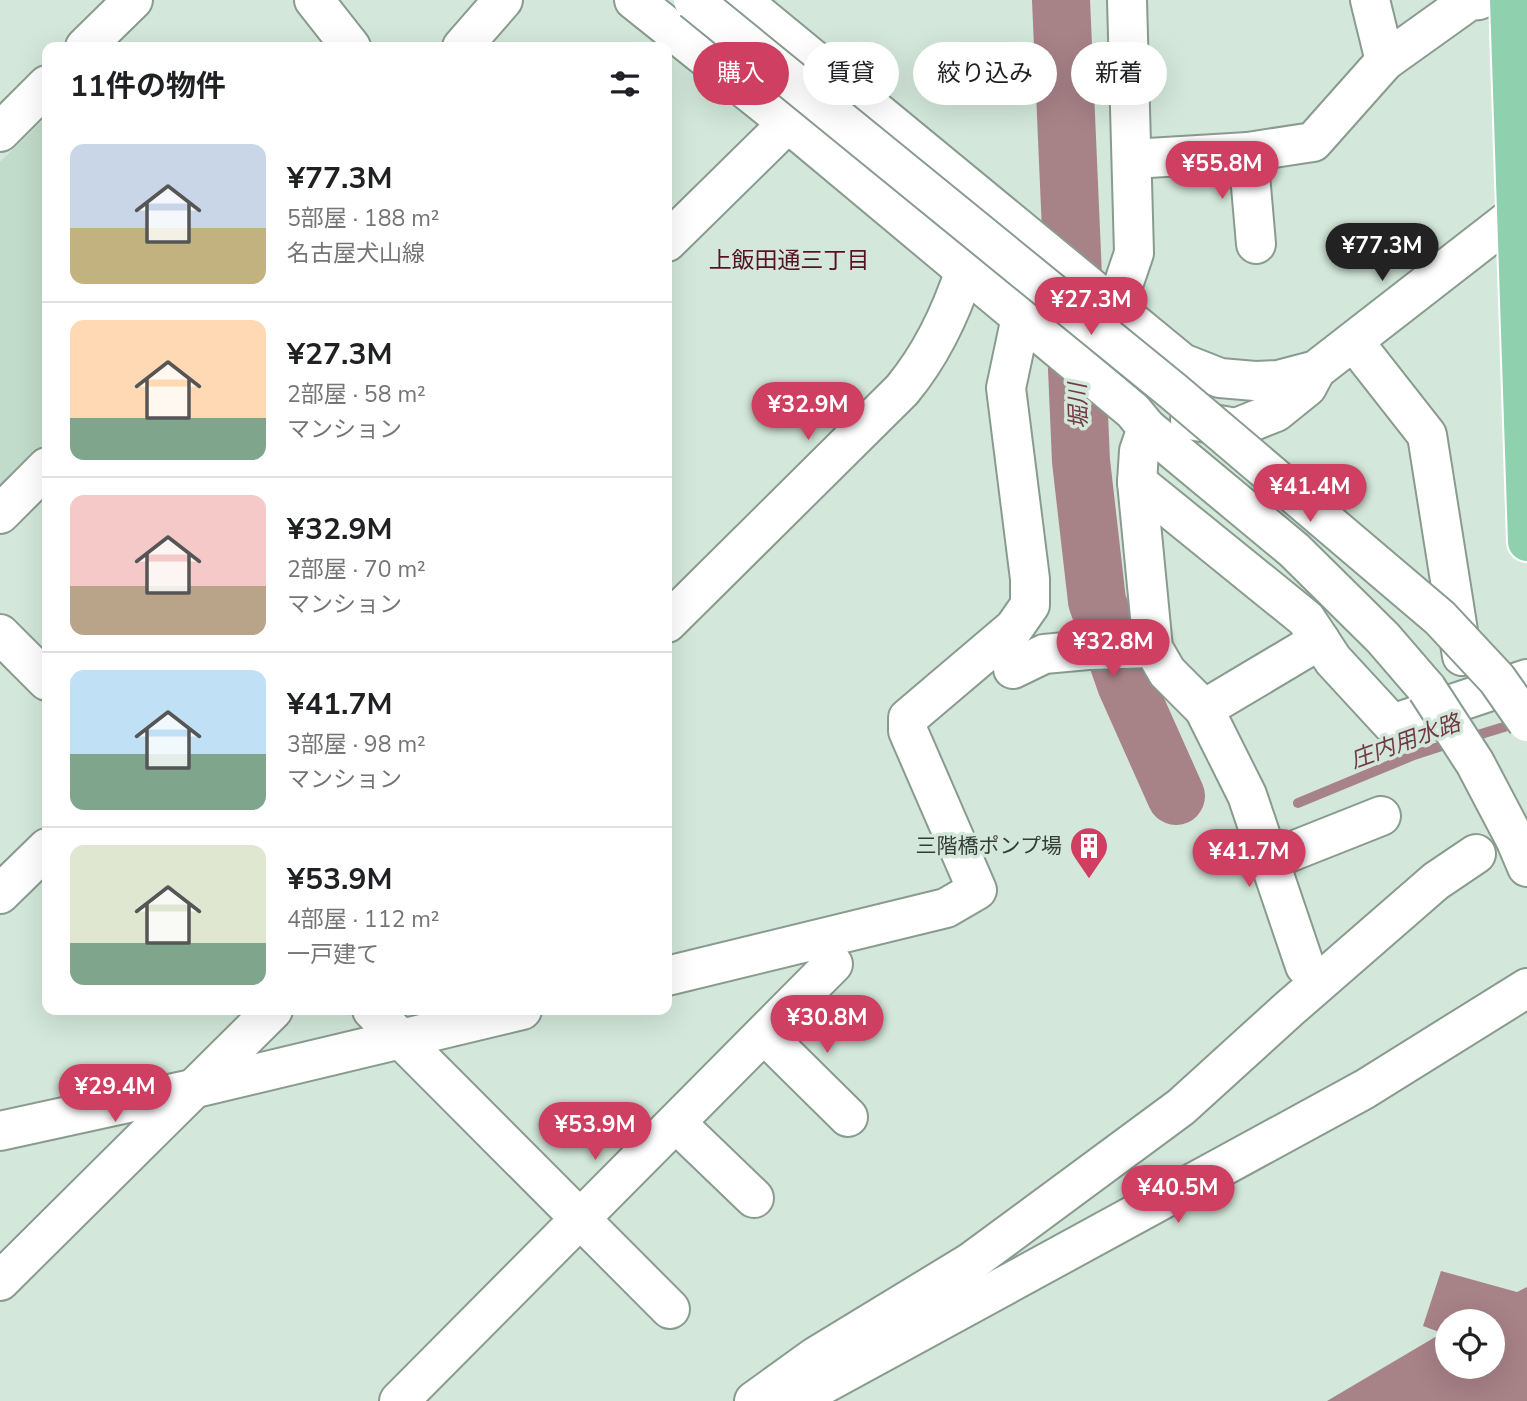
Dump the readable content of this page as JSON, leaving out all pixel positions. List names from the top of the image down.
{
  "districts": ["上飯田通三丁目"],
  "water": ["堀川", "庄内用水路"],
  "places": {
    "building": ["三階橋ポンプ場"]
  },
  "page": {
    "chip": [
      "購入",
      "賃貸",
      "絞り込み",
      "新着"
    ],
    "heading": "11件の物件",
    "list": [
      {
        "name": "¥77.3M",
        "note": "5部屋 · 188 m² · 名古屋犬山線"
      },
      {
        "name": "¥27.3M",
        "note": "2部屋 · 58 m² · マンション"
      },
      {
        "name": "¥32.9M",
        "note": "2部屋 · 70 m² · マンション"
      },
      {
        "name": "¥41.7M",
        "note": "3部屋 · 98 m² · マンション"
      },
      {
        "name": "¥53.9M",
        "note": "4部屋 · 112 m² · 一戸建て"
      }
    ],
    "price": [
      "¥55.8M",
      "¥77.3M",
      "¥27.3M",
      "¥32.9M",
      "¥41.4M",
      "¥32.8M",
      "¥41.7M",
      "¥30.8M",
      "¥29.4M",
      "¥53.9M",
      "¥40.5M"
    ]
  }
}
